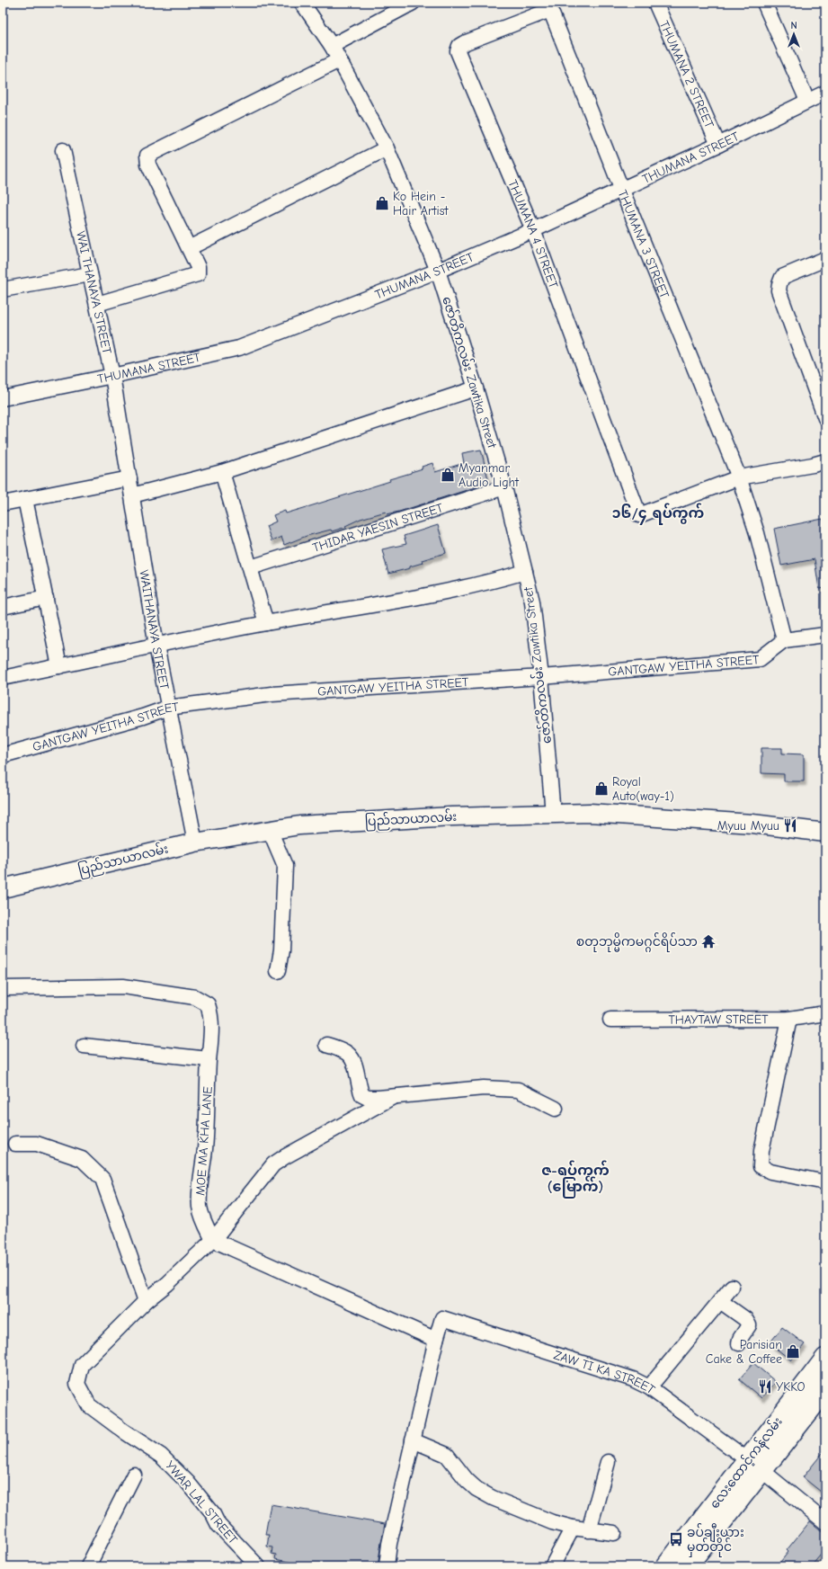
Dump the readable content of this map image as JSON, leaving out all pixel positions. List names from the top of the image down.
{
  "streets": {
    "main road": ["လေးထောင့်ကန်လမ်း"],
    "street": [
      "THUMANA 2 STREET",
      "THUMANA STREET",
      "THUMANA 4 STREET",
      "THUMANA 3 STREET",
      "WAI THANAYA STREET",
      "ဇော်တိကလမ်း Zawtika Street",
      "THIDAR YAESIN STREET",
      "WAITHANAYA STREET",
      "GANTGAW YEITHA STREET",
      "ပြည်သာယာလမ်း",
      "THAYTAW STREET",
      "MOE MA KHA LANE",
      "ZAW TI KA STREET",
      "YWAR LAL STREET"
    ]
  },
  "crossings": [
    ["THUMANA 2 STREET", "THUMANA STREET"],
    ["THUMANA STREET", "THUMANA 4 STREET"],
    ["THUMANA STREET", "THUMANA 3 STREET"],
    ["THUMANA STREET", "WAI THANAYA STREET"],
    ["THUMANA STREET", "ဇော်တိကလမ်း Zawtika Street"],
    ["THUMANA 4 STREET", "THUMANA 3 STREET"],
    ["THUMANA 3 STREET", "GANTGAW YEITHA STREET"],
    ["WAI THANAYA STREET", "WAITHANAYA STREET"],
    ["ဇော်တိကလမ်း Zawtika Street", "THIDAR YAESIN STREET"],
    ["ဇော်တိကလမ်း Zawtika Street", "GANTGAW YEITHA STREET"],
    ["ဇော်တိကလမ်း Zawtika Street", "ပြည်သာယာလမ်း"],
    ["WAITHANAYA STREET", "GANTGAW YEITHA STREET"],
    ["WAITHANAYA STREET", "ပြည်သာယာလမ်း"],
    ["ZAW TI KA STREET", "လေးထောင့်ကန်လမ်း"]
  ],
  "districts": ["၁၆/၄ ရပ်ကွက်", "ဇ-ရပ်ကွက် (မြောက်)"],
  "places": {
    "shop": [
      "Ko Hein - Hair Artist",
      "Myanmar Audio Light",
      "Royal Auto(way-1)",
      "Parisian Cake & Coffee"
    ],
    "restaurant": ["Myuu Myuu", "YKKO"],
    "temple": ["စတုဘုမ္မိကမဂ္ဂင်ရိပ်သာ"],
    "bus stop": ["ခပ်ချီးယား မှတ်တိုင်"]
  },
  "north": "top"
}
